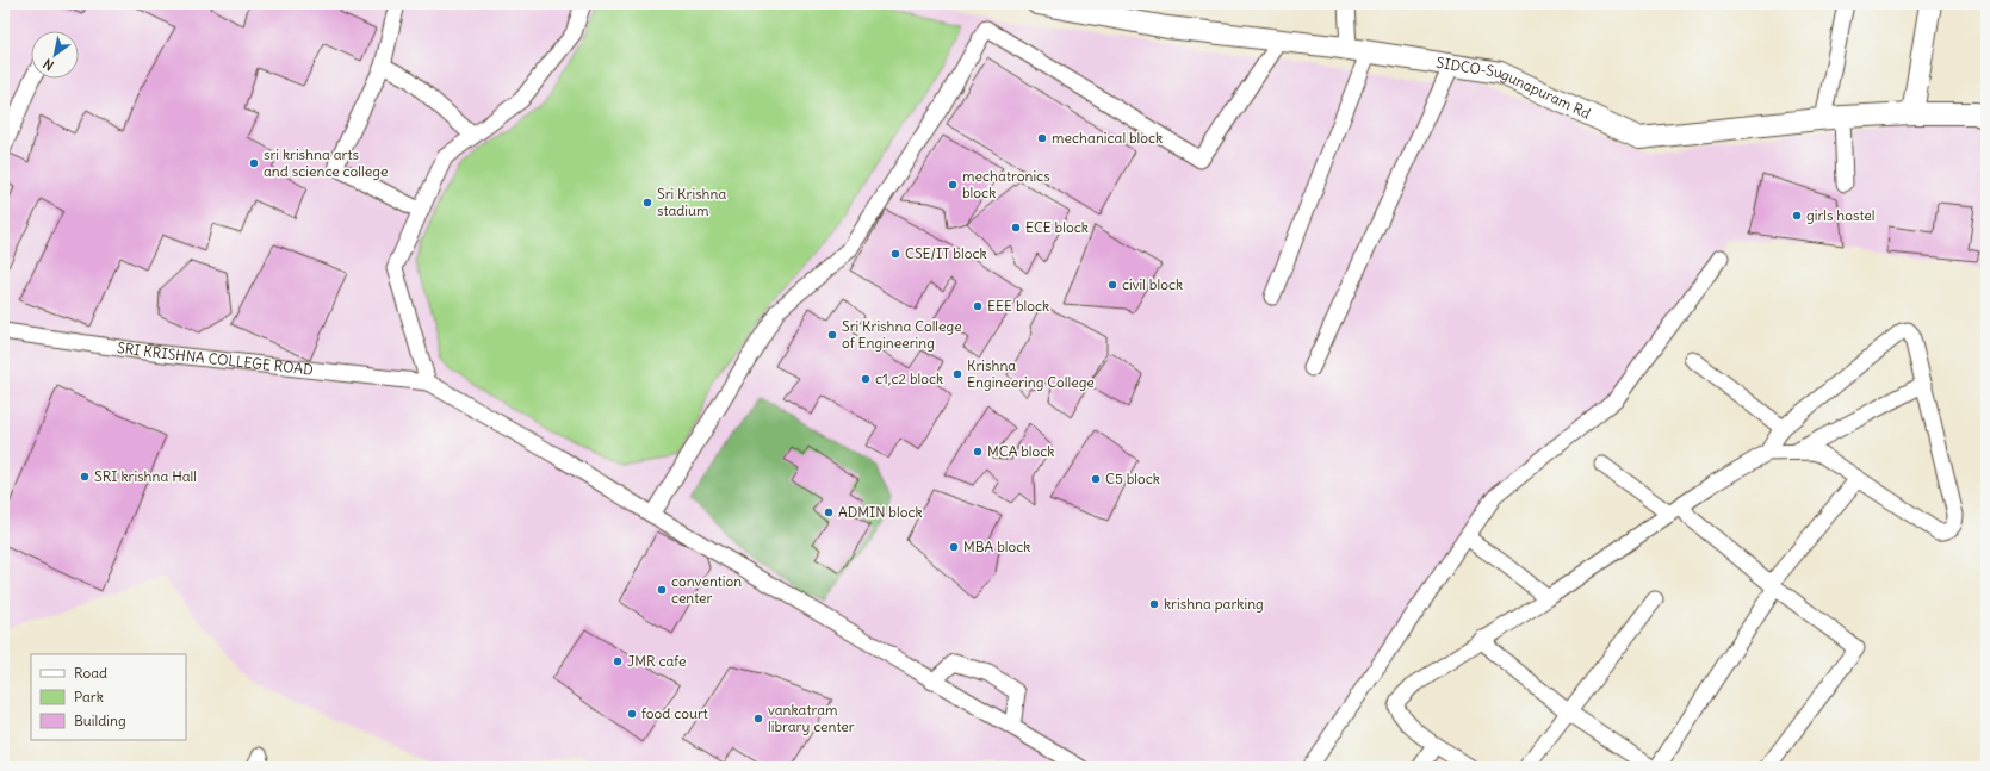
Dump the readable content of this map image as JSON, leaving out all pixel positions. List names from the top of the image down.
{
  "streets": {
    "street": ["SIDCO-Sugunapuram Rd", "SRI KRISHNA COLLEGE ROAD"]
  },
  "places": [
    "mechanical block",
    "sri krishna arts and science college",
    "mechatronics block",
    "Sri Krishna stadium",
    "girls hostel",
    "ECE block",
    "CSE/IT block",
    "civil block",
    "EEE block",
    "Sri Krishna College of Engineering",
    "Krishna Engineering College",
    "c1,c2 block",
    "MCA block",
    "SRI krishna Hall",
    "C5 block",
    "ADMIN block",
    "MBA block",
    "convention center",
    "krishna parking",
    "JMR cafe",
    "food court",
    "vankatram library center"
  ],
  "legend": ["Road", "Park", "Building"],
  "north": "bottom left"
}
